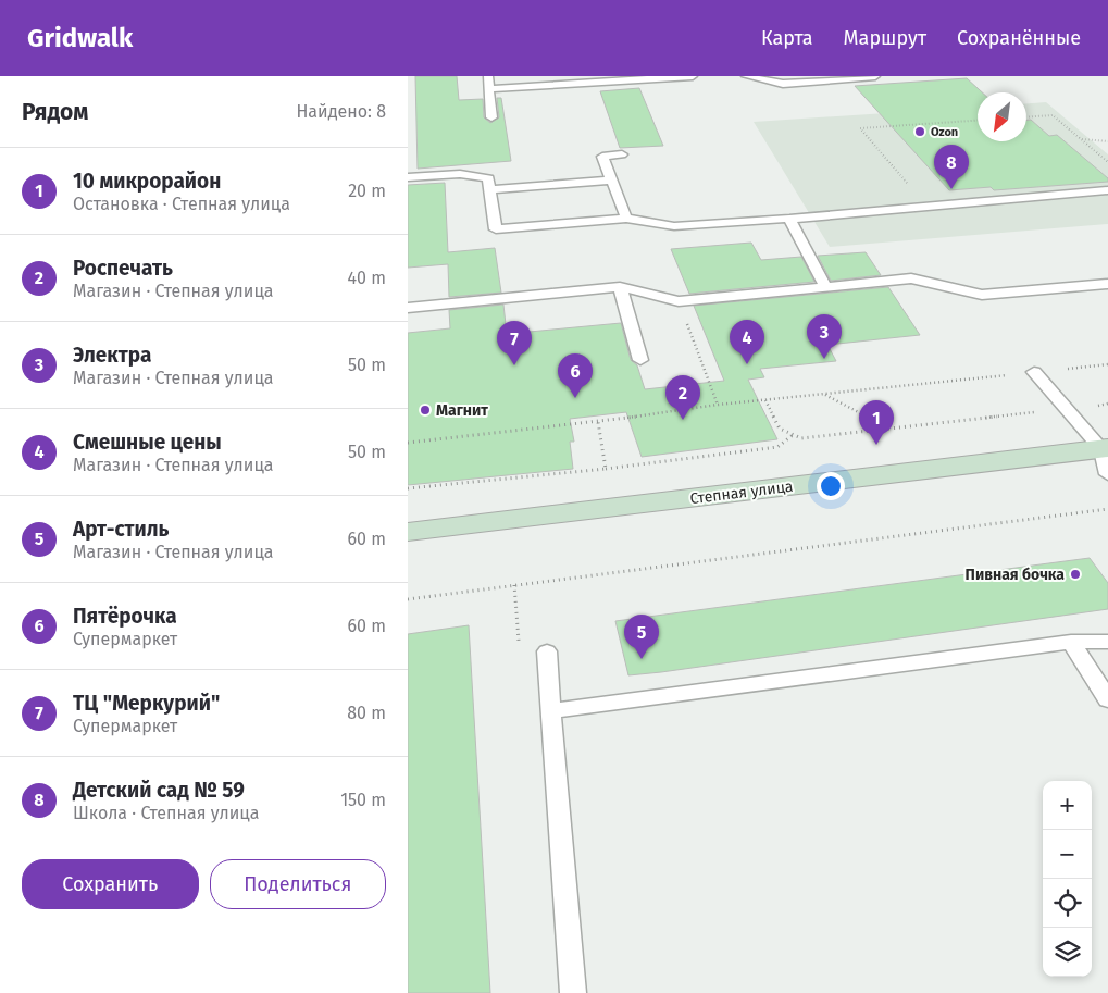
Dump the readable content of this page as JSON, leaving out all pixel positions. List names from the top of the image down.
{
  "streets": {
    "street": ["Степная улица"]
  },
  "places": ["Ozon", "Магнит", "Пивная бочка"],
  "north": "bottom left",
  "page": {
    "header": "Gridwalk",
    "nav": ["Карта", "Маршрут", "Сохранённые"],
    "heading": ["Рядом", "Найдено: 8"],
    "pins": [
      "8",
      "3",
      "4",
      "7",
      "6",
      "2",
      "1",
      "5"
    ],
    "list": [
      {
        "mark": "1",
        "name": "10 микрорайон",
        "note": "Остановка · Степная улица",
        "value": "20 m"
      },
      {
        "mark": "2",
        "name": "Роспечать",
        "note": "Магазин · Степная улица",
        "value": "40 m"
      },
      {
        "mark": "3",
        "name": "Электра",
        "note": "Магазин · Степная улица",
        "value": "50 m"
      },
      {
        "mark": "4",
        "name": "Смешные цены",
        "note": "Магазин · Степная улица",
        "value": "50 m"
      },
      {
        "mark": "5",
        "name": "Арт-стиль",
        "note": "Магазин · Степная улица",
        "value": "60 m"
      },
      {
        "mark": "6",
        "name": "Пятёрочка",
        "note": "Супермаркет",
        "value": "60 m"
      },
      {
        "mark": "7",
        "name": "ТЦ \"Меркурий\"",
        "note": "Супермаркет",
        "value": "80 m"
      },
      {
        "mark": "8",
        "name": "Детский сад № 59",
        "note": "Школа · Степная улица",
        "value": "150 m"
      }
    ],
    "map_buttons": ["+", "−"],
    "buttons": ["Сохранить", "Поделиться"]
  }
}
